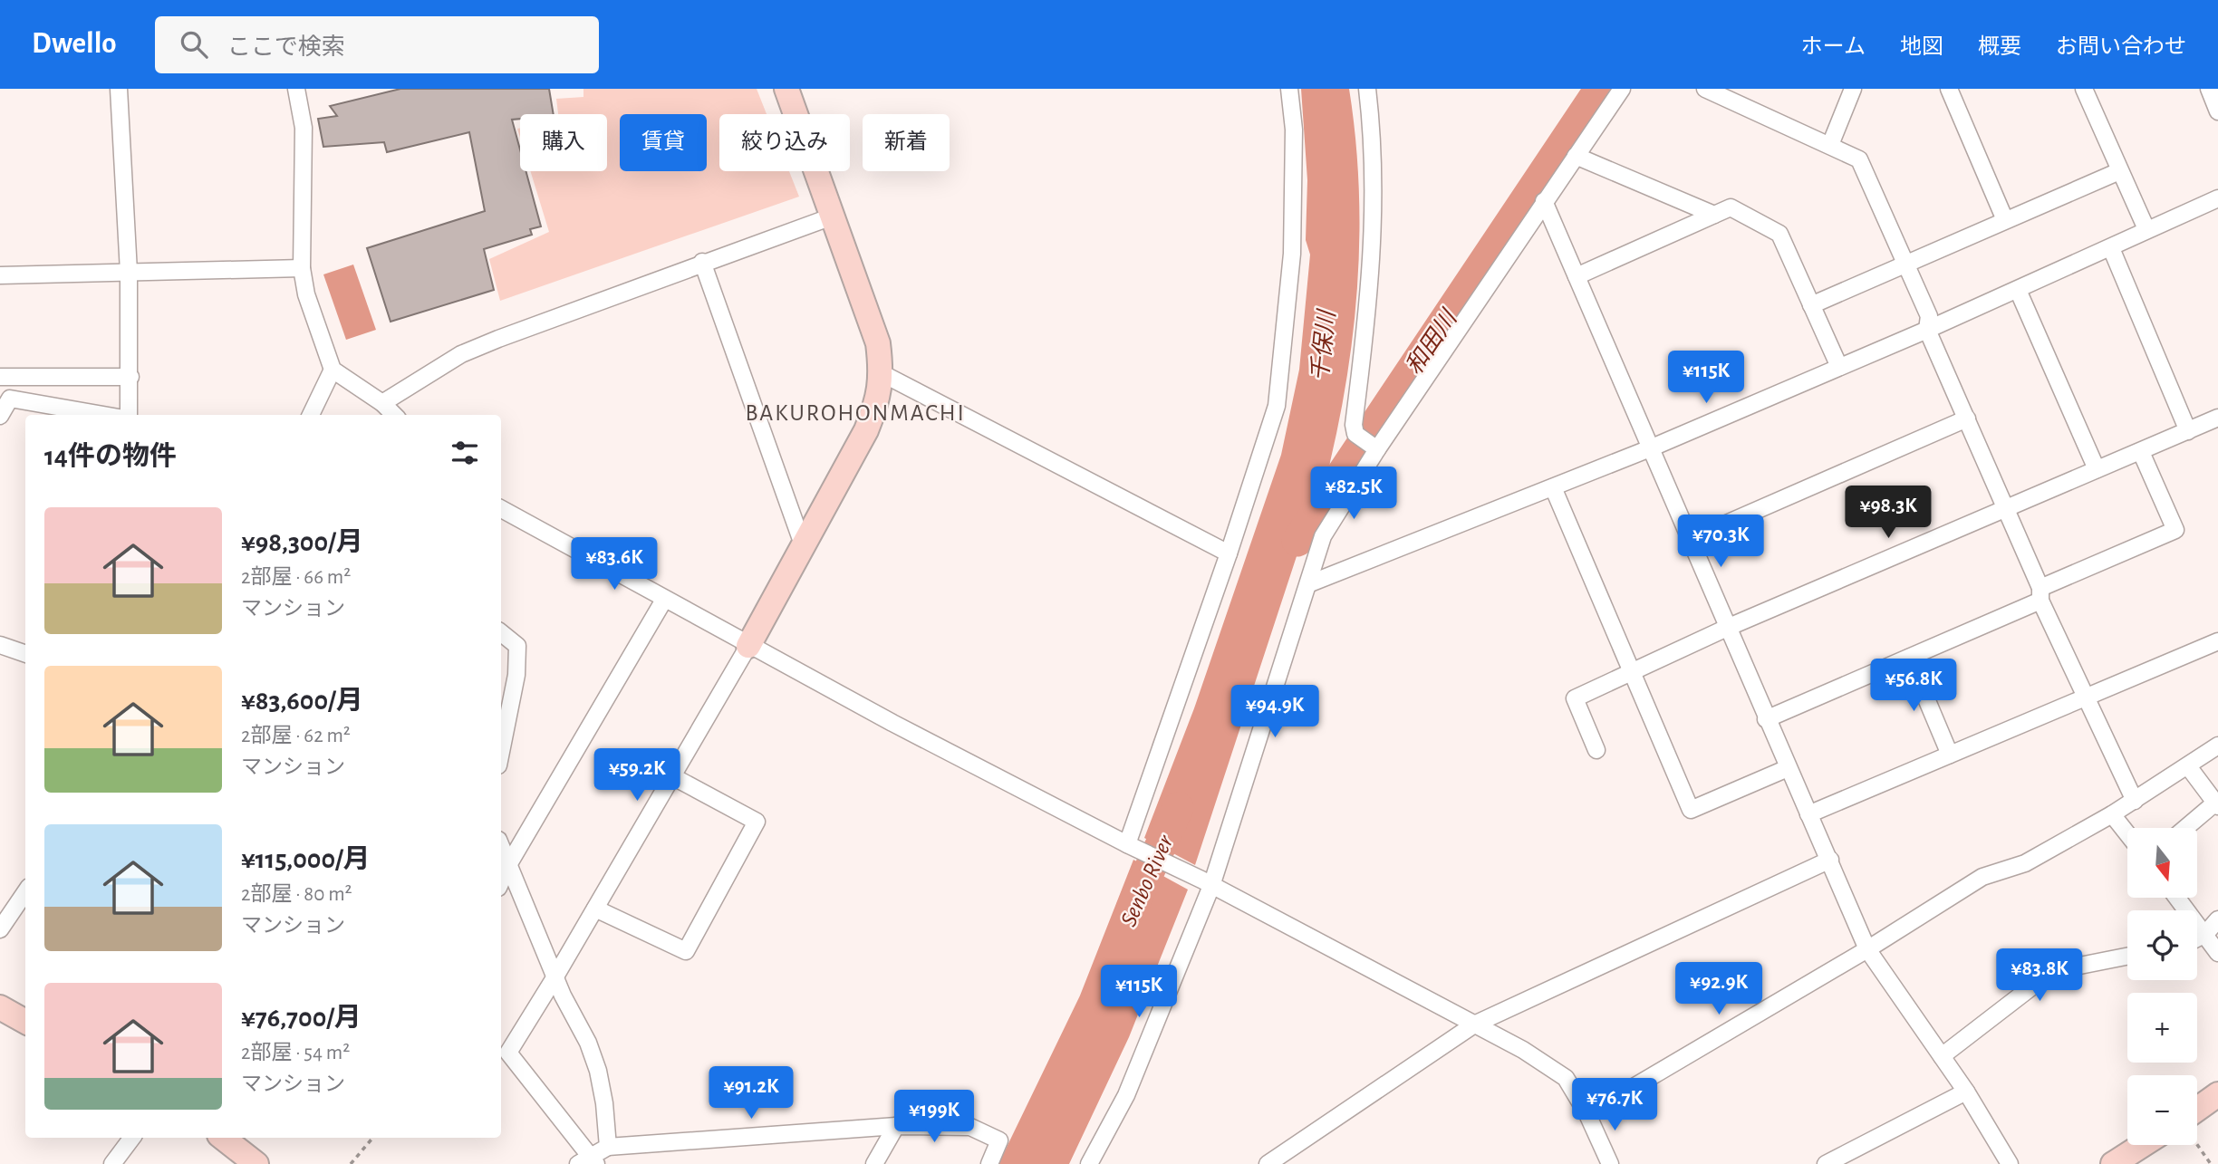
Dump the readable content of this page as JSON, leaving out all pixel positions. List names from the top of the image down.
{
  "districts": ["BAKUROHONMACHI"],
  "water": ["和田川", "千保川", "Senbo River"],
  "north": "bottom",
  "page": {
    "header": "Dwello",
    "search": "ここで検索",
    "nav": [
      "ホーム",
      "地図",
      "概要",
      "お問い合わせ"
    ],
    "chip": [
      "購入",
      "賃貸",
      "絞り込み",
      "新着"
    ],
    "price": [
      "¥115K",
      "¥82.5K",
      "¥98.3K",
      "¥70.3K",
      "¥83.6K",
      "¥56.8K",
      "¥94.9K",
      "¥59.2K",
      "¥83.8K",
      "¥92.9K",
      "¥115K",
      "¥91.2K",
      "¥76.7K",
      "¥199K"
    ],
    "heading": "14件の物件",
    "list": [
      {
        "name": "¥98,300/月",
        "note": "2部屋 · 66 m² · マンション"
      },
      {
        "name": "¥83,600/月",
        "note": "2部屋 · 62 m² · マンション"
      },
      {
        "name": "¥115,000/月",
        "note": "2部屋 · 80 m² · マンション"
      },
      {
        "name": "¥76,700/月",
        "note": "2部屋 · 54 m² · マンション"
      }
    ],
    "map_buttons": ["+", "−"]
  }
}
